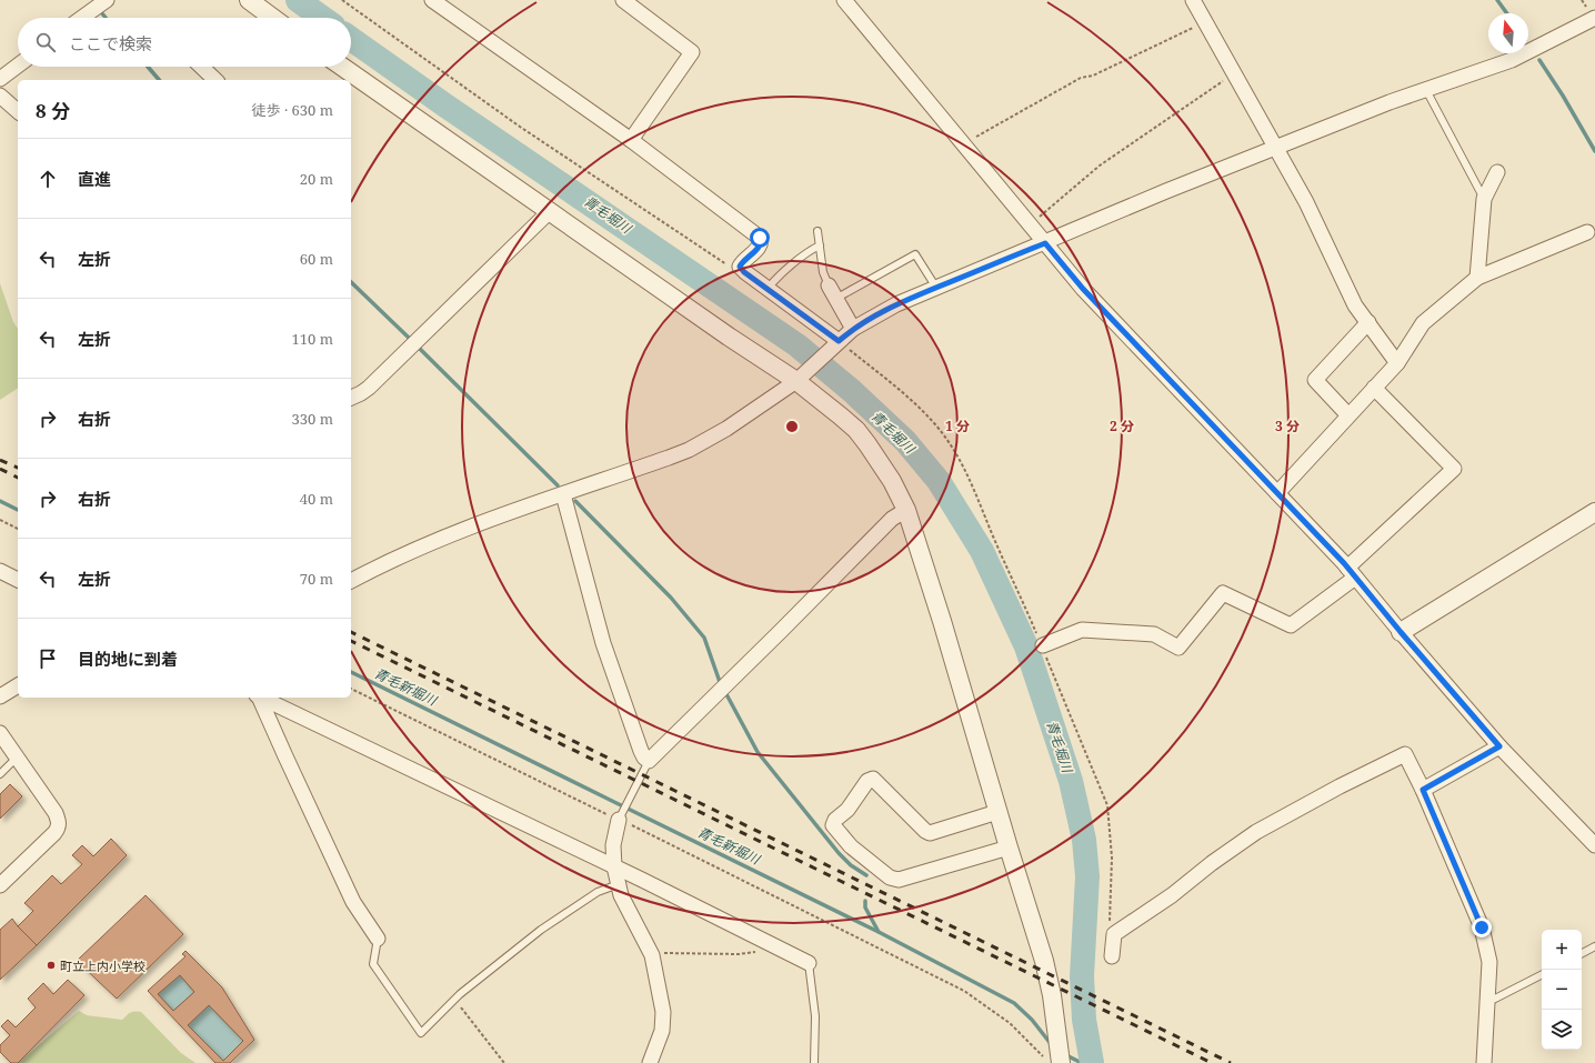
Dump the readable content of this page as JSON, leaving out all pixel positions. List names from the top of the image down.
{
  "water": ["青毛堀川", "青毛新堀川"],
  "places": ["町立上内小学校"],
  "north": "top",
  "page": {
    "search": "ここで検索",
    "heading": ["8 分", "徒歩 · 630 m"],
    "list": [
      ["直進", "20 m"],
      ["左折", "60 m"],
      ["左折", "110 m"],
      ["右折", "330 m"],
      ["右折", "40 m"],
      ["左折", "70 m"],
      "目的地に到着"
    ],
    "map_buttons": ["+", "−"]
  },
  "rings": ["1 分", "2 分", "3 分"]
}
